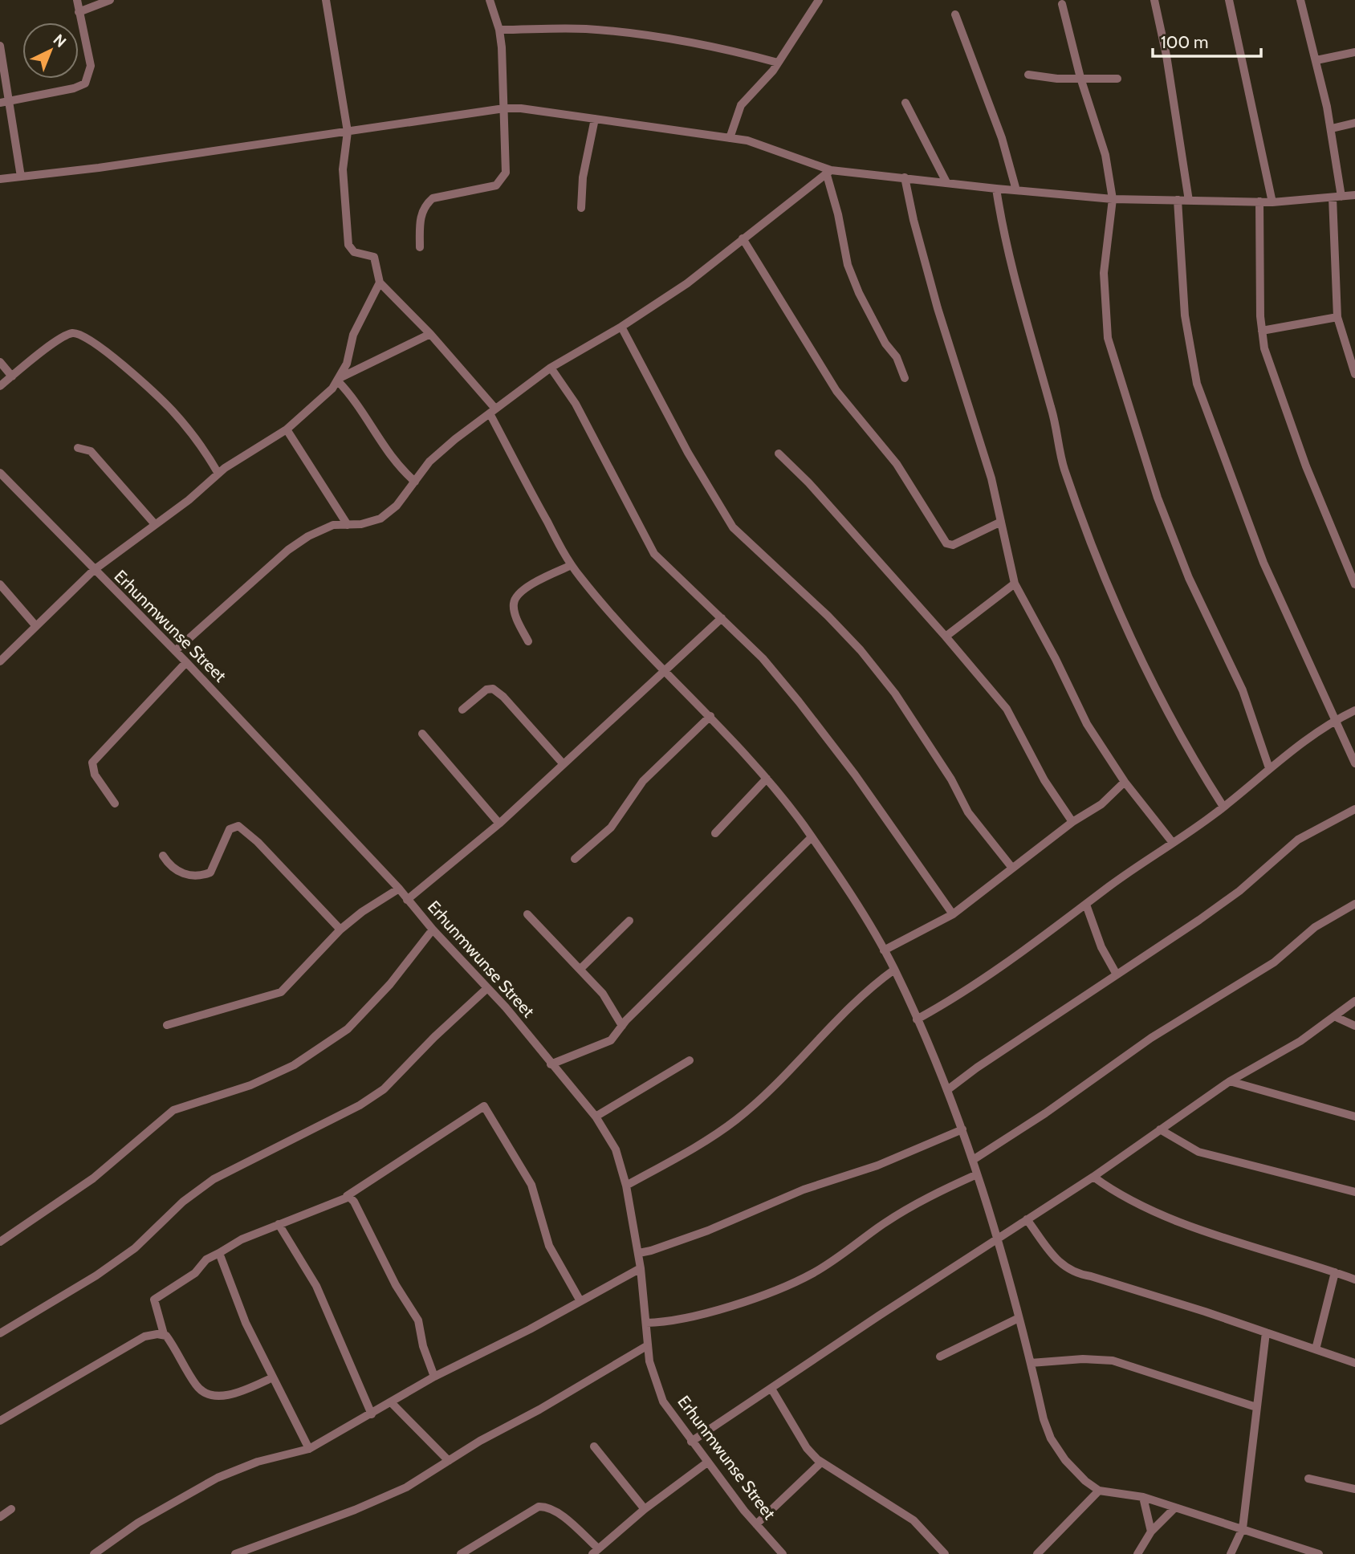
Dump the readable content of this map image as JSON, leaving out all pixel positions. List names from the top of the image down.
{
  "streets": {
    "street": ["Erhunmwunse Street"]
  },
  "scale_bar": "100 m",
  "north": "top right"
}
